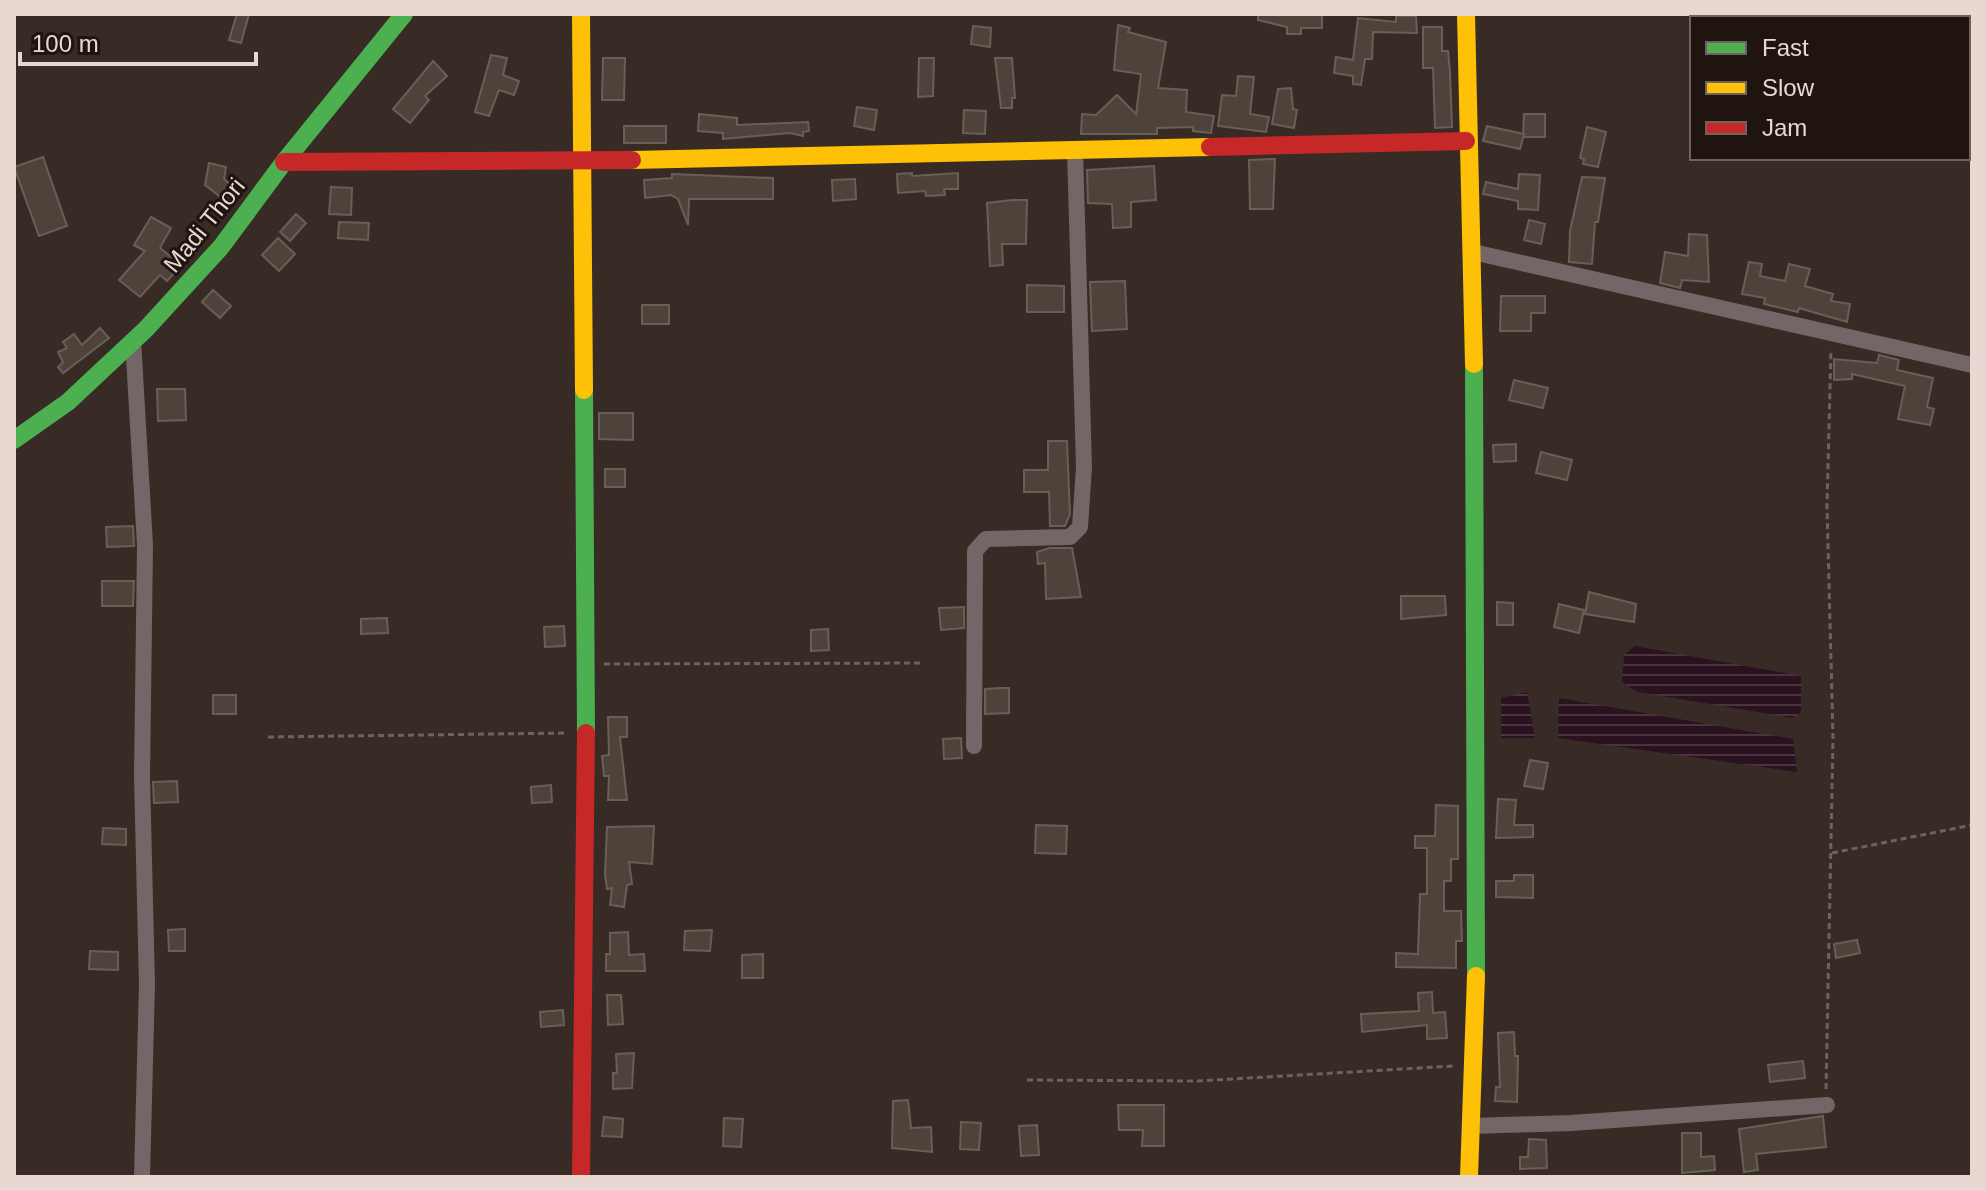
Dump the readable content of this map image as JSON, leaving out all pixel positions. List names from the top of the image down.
{
  "streets": {
    "street": ["Madi Thori"]
  },
  "legend": ["Fast", "Slow", "Jam"],
  "scale_bar": "100 m"
}
